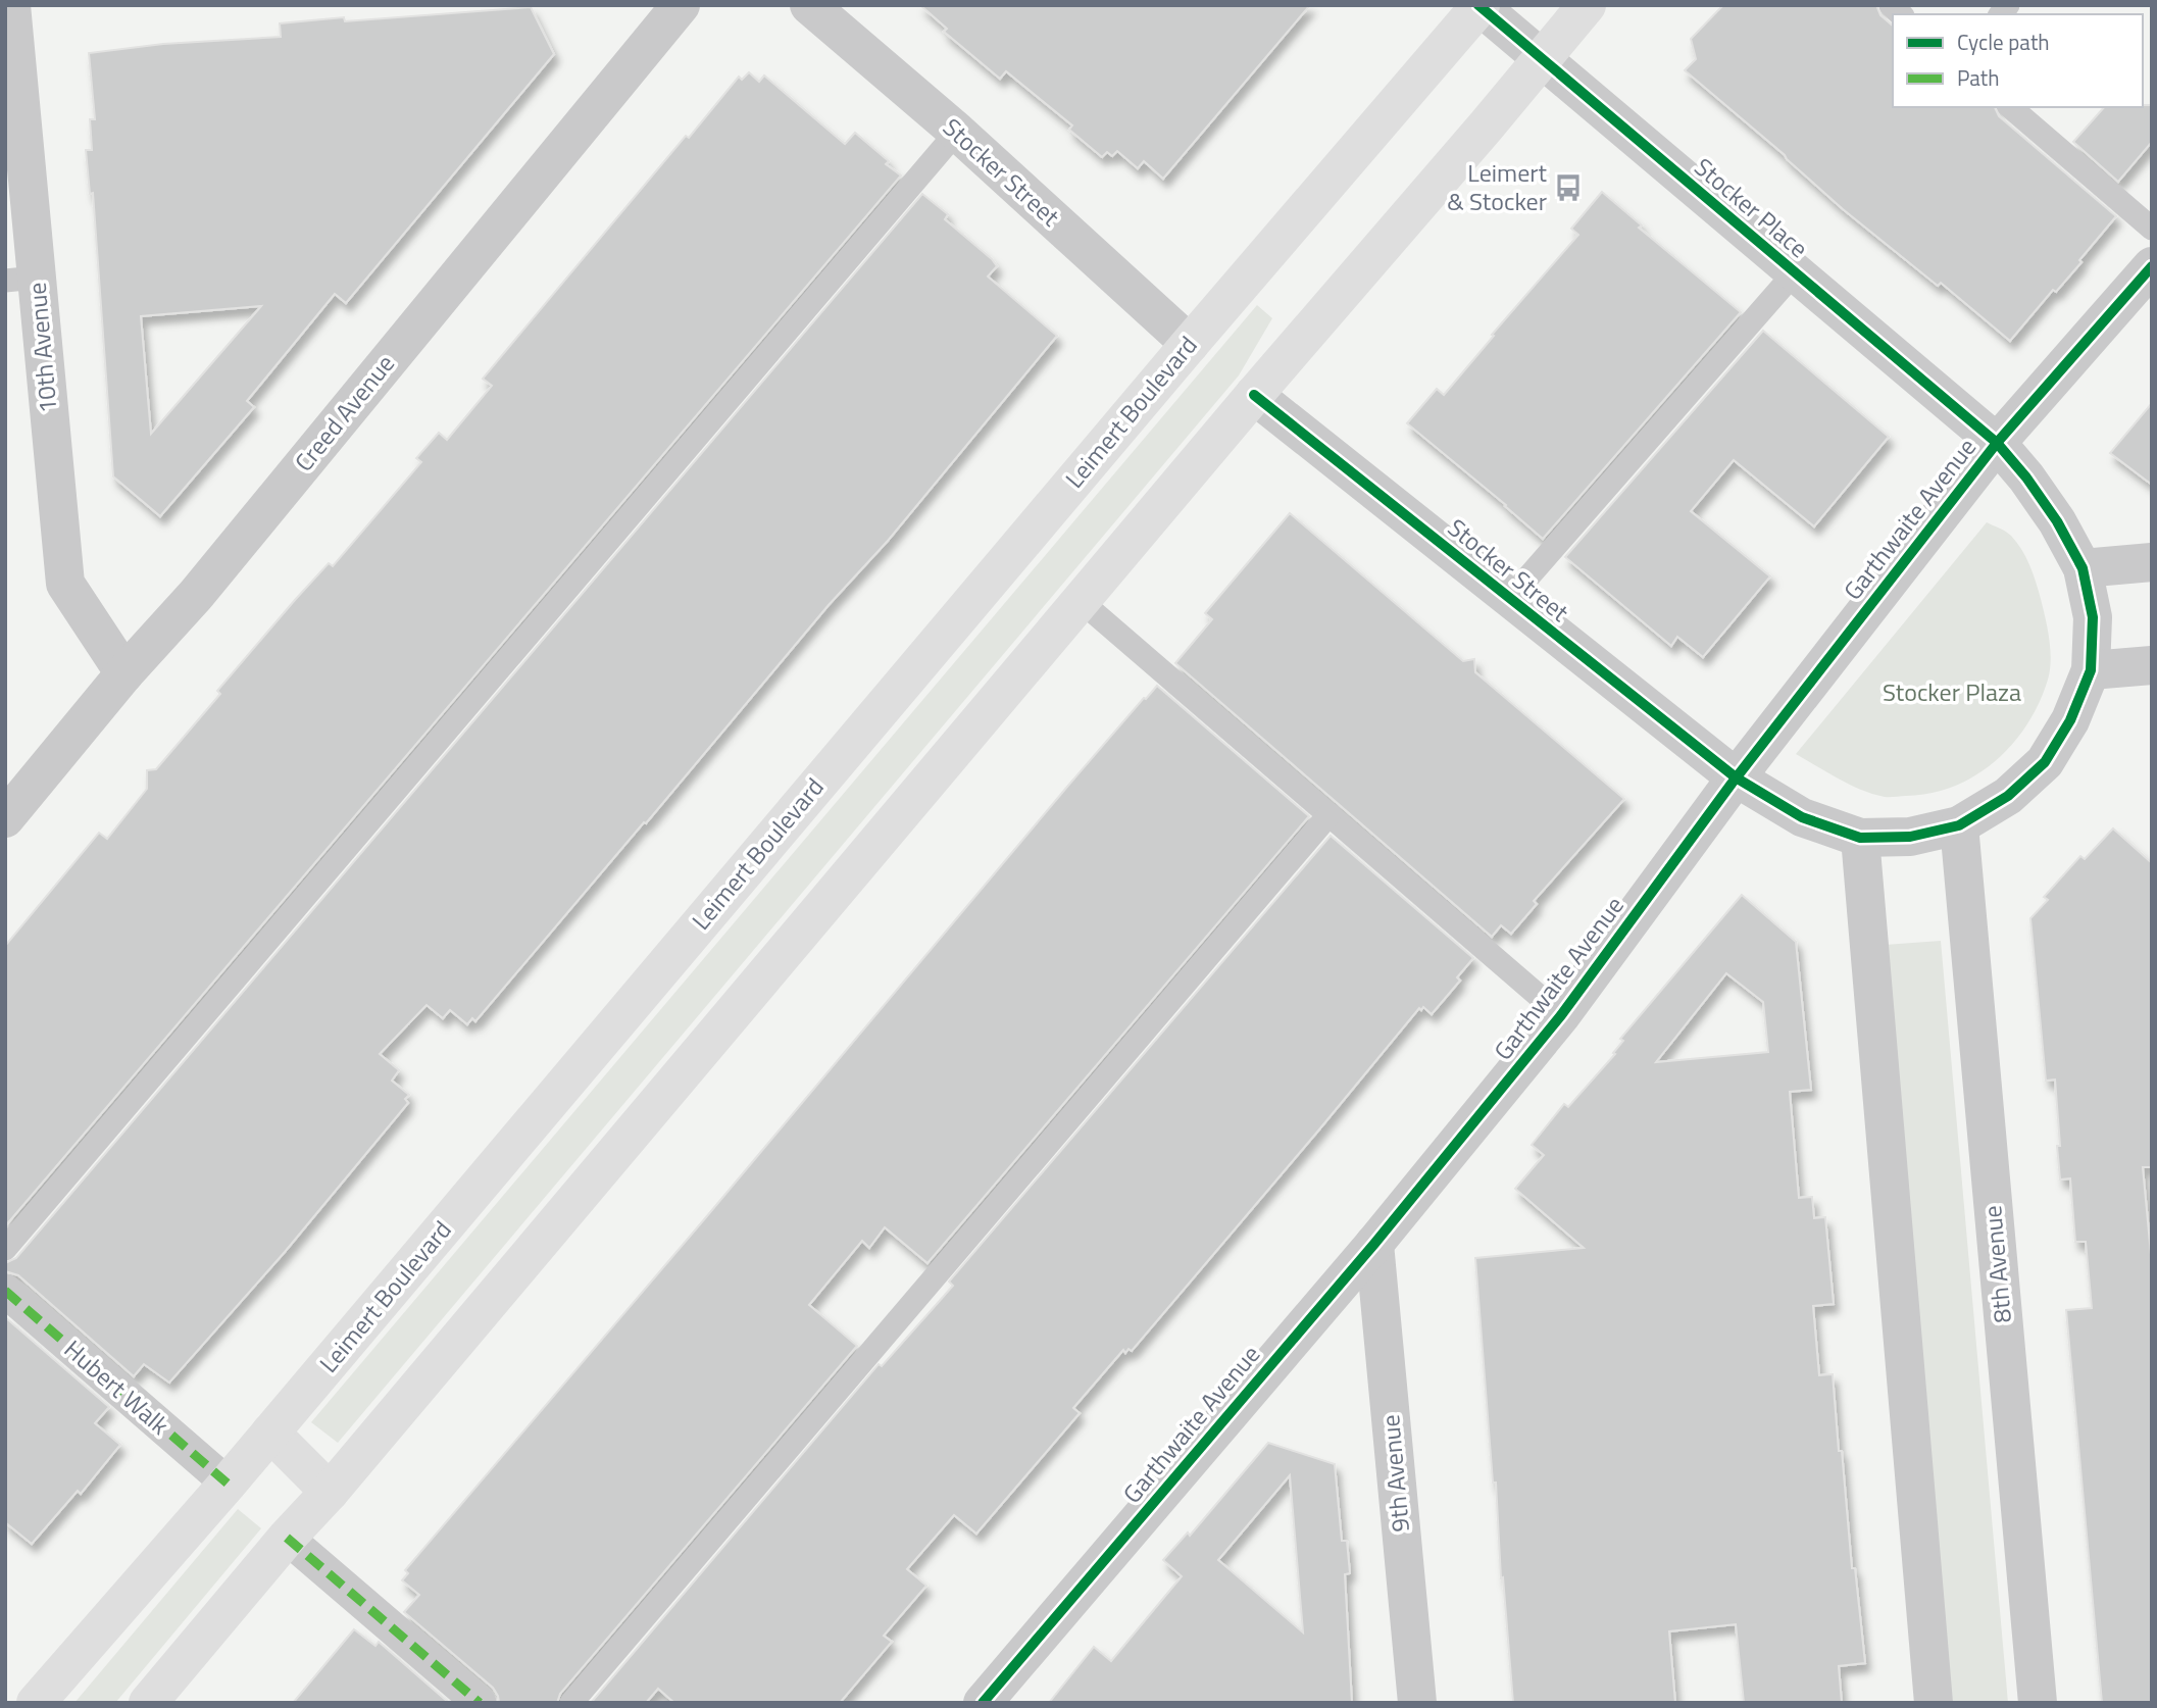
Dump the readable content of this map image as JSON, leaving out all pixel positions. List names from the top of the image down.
{
  "streets": {
    "main road": ["Leimert Boulevard"],
    "street": [
      "Stocker Street",
      "Stocker Place",
      "10th Avenue",
      "Creed Avenue",
      "Garthwaite Avenue",
      "8th Avenue",
      "Hubert Walk",
      "9th Avenue"
    ]
  },
  "crossings": [
    ["Stocker Street", "Leimert Boulevard"],
    ["Stocker Street", "Garthwaite Avenue"],
    ["Stocker Place", "Leimert Boulevard"],
    ["Stocker Place", "Garthwaite Avenue"],
    ["10th Avenue", "Creed Avenue"],
    ["Leimert Boulevard", "Hubert Walk"],
    ["Garthwaite Avenue", "9th Avenue"]
  ],
  "parks": ["Stocker Plaza"],
  "places": {
    "bus stop": ["Leimert & Stocker"]
  },
  "legend": ["Cycle path", "Path"]
}
